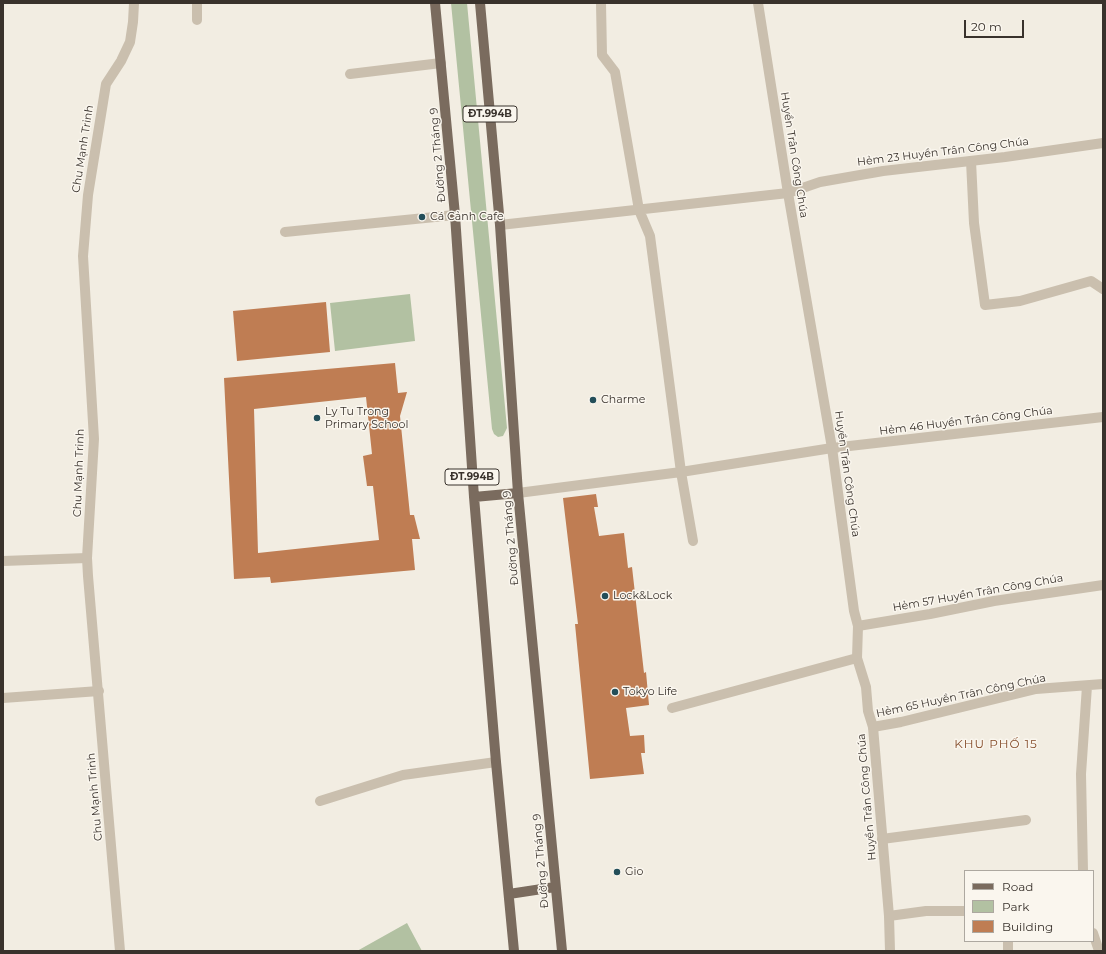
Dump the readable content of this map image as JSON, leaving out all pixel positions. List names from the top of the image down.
{
  "streets": {
    "main road": ["ĐT.994B", "Đường 2 Tháng 9"],
    "street": [
      "Chu Mạnh Trinh",
      "Hẻm 23 Huyền Trân Công Chúa",
      "Huyền Trân Công Chúa",
      "Hẻm 46 Huyền Trân Công Chúa",
      "Hẻm 57 Huyền Trân Công Chúa",
      "Hẻm 65 Huyền Trân Công Chúa"
    ]
  },
  "crossings": [
    ["Hẻm 23 Huyền Trân Công Chúa", "Đường 2 Tháng 9"],
    ["Hẻm 23 Huyền Trân Công Chúa", "Huyền Trân Công Chúa"],
    ["Đường 2 Tháng 9", "Hẻm 46 Huyền Trân Công Chúa"],
    ["Huyền Trân Công Chúa", "Hẻm 46 Huyền Trân Công Chúa"],
    ["Huyền Trân Công Chúa", "Hẻm 57 Huyền Trân Công Chúa"],
    ["Huyền Trân Công Chúa", "Hẻm 65 Huyền Trân Công Chúa"]
  ],
  "districts": ["KHU PHỐ 15"],
  "places": [
    "Cá Cảnh Cafe",
    "Charme",
    "Ly Tu Trong Primary School",
    "Lock&Lock",
    "Tokyo Life",
    "Gio"
  ],
  "legend": ["Road", "Park", "Building"],
  "scale_bar": "20 m"
}
